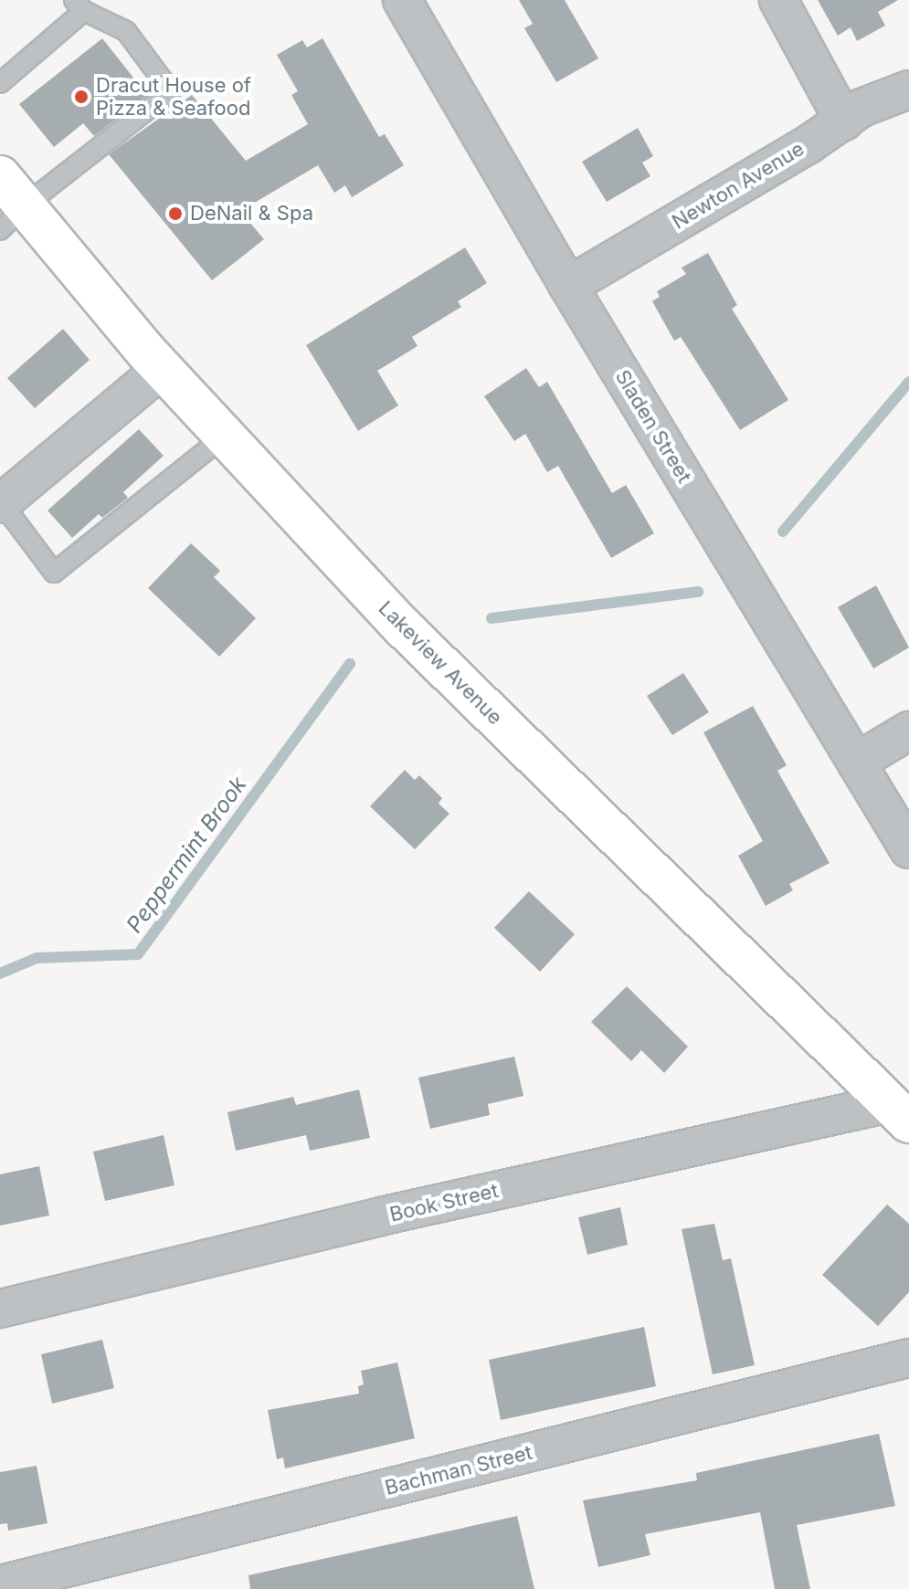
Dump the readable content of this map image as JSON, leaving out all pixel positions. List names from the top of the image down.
{
  "streets": {
    "main road": ["Lakeview Avenue"],
    "street": [
      "Newton Avenue",
      "Sladen Street",
      "Book Street",
      "Bachman Street"
    ]
  },
  "crossings": [
    ["Newton Avenue", "Sladen Street"],
    ["Lakeview Avenue", "Book Street"]
  ],
  "water": ["Peppermint Brook"],
  "places": ["Dracut House of Pizza & Seafood", "DeNail & Spa"]
}
